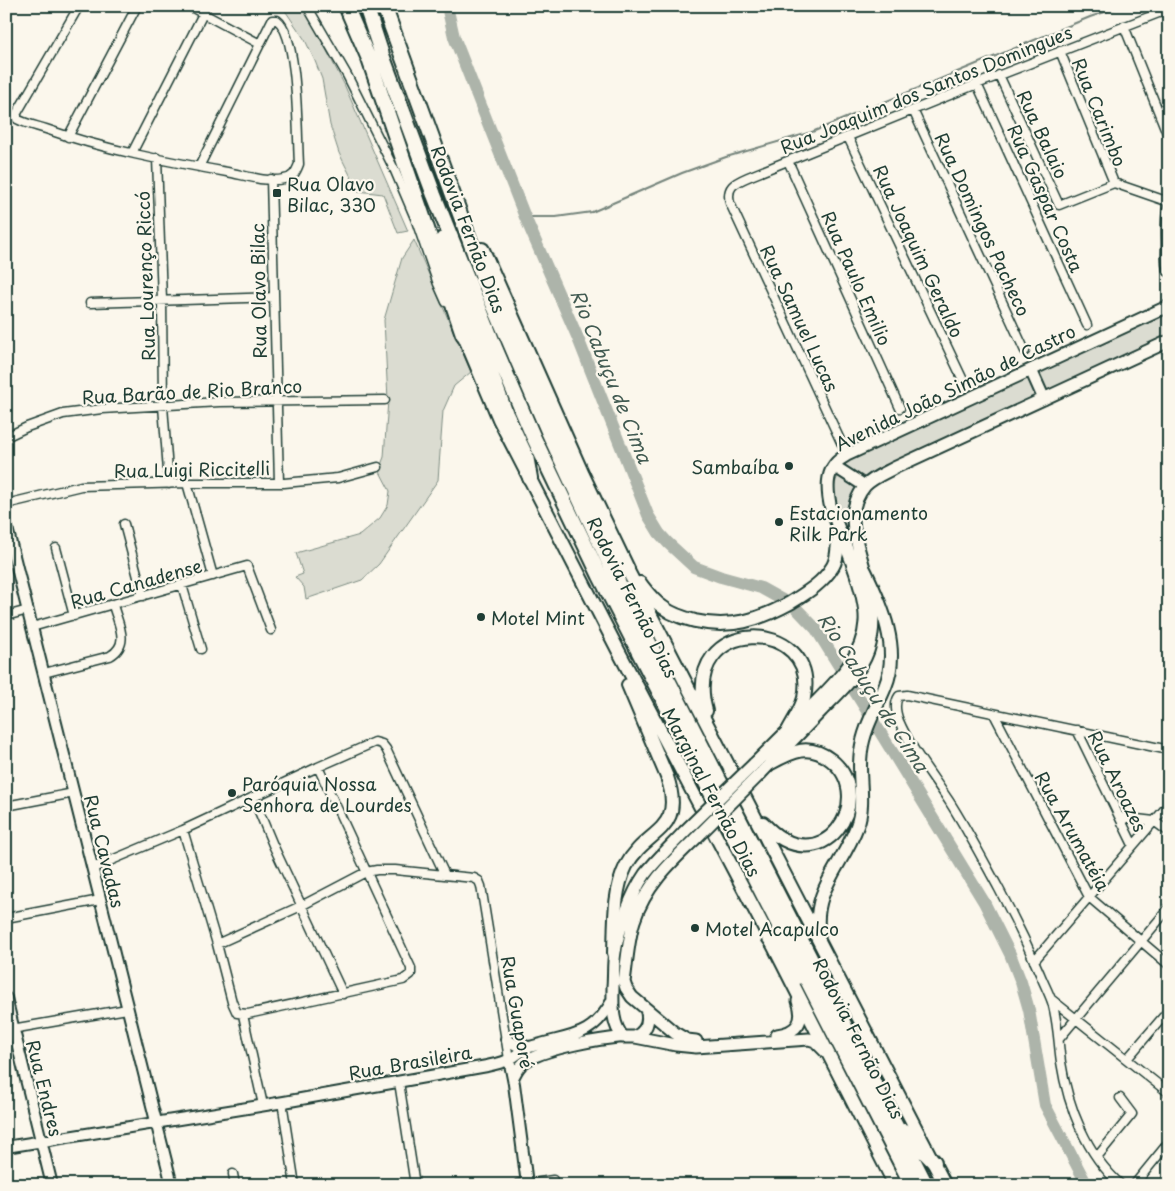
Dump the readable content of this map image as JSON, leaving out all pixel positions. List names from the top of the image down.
{
  "streets": {
    "highway": ["Rodovia Fernão Dias", "Marginal Fernão Dias"],
    "main road": ["Avenida João Simão de Castro"],
    "street": [
      "Rua Joaquim dos Santos Domingues",
      "Rua Carimbo",
      "Rua Balaio",
      "Rua Gaspar Costa",
      "Rua Domingos Pacheco",
      "Rua Joaquim Geraldo",
      "Rua Lourenço Riccó",
      "Rua Paulo Emilio",
      "Rua Olavo Bilac",
      "Rua Samuel Lucas",
      "Rua Barão de Rio Branco",
      "Rua Luigi Riccitelli",
      "Rua Canadense",
      "Rua Aroazes",
      "Rua Arumatéia",
      "Rua Cavadas",
      "Rua Guaporé",
      "Rua Brasileira",
      "Rua Endres"
    ]
  },
  "crossings": [
    ["Rua Joaquim dos Santos Domingues", "Rua Carimbo"],
    ["Rua Joaquim dos Santos Domingues", "Rua Balaio"],
    ["Rua Joaquim dos Santos Domingues", "Rua Gaspar Costa"],
    ["Rua Joaquim dos Santos Domingues", "Rua Domingos Pacheco"],
    ["Rua Joaquim dos Santos Domingues", "Rua Joaquim Geraldo"],
    ["Rua Joaquim dos Santos Domingues", "Rua Paulo Emilio"],
    ["Rua Joaquim dos Santos Domingues", "Rua Samuel Lucas"],
    ["Rua Carimbo", "Rua Balaio"],
    ["Rua Lourenço Riccó", "Rua Barão de Rio Branco"],
    ["Rua Lourenço Riccó", "Rua Luigi Riccitelli"],
    ["Rua Olavo Bilac", "Rua Barão de Rio Branco"],
    ["Rua Olavo Bilac", "Rua Luigi Riccitelli"],
    ["Rua Samuel Lucas", "Avenida João Simão de Castro"],
    ["Rua Canadense", "Rua Cavadas"],
    ["Rua Cavadas", "Rua Brasileira"],
    ["Rua Guaporé", "Rua Brasileira"],
    ["Rua Brasileira", "Rua Endres"]
  ],
  "water": ["Rio Cabuçu de Cima"],
  "places": {
    "transit": ["Rua Olavo Bilac, 330"],
    "other": [
      "Sambaíba",
      "Estacionamento Rilk Park",
      "Motel Mint",
      "Paróquia Nossa Senhora de Lourdes",
      "Motel Acapulco"
    ]
  }
}
